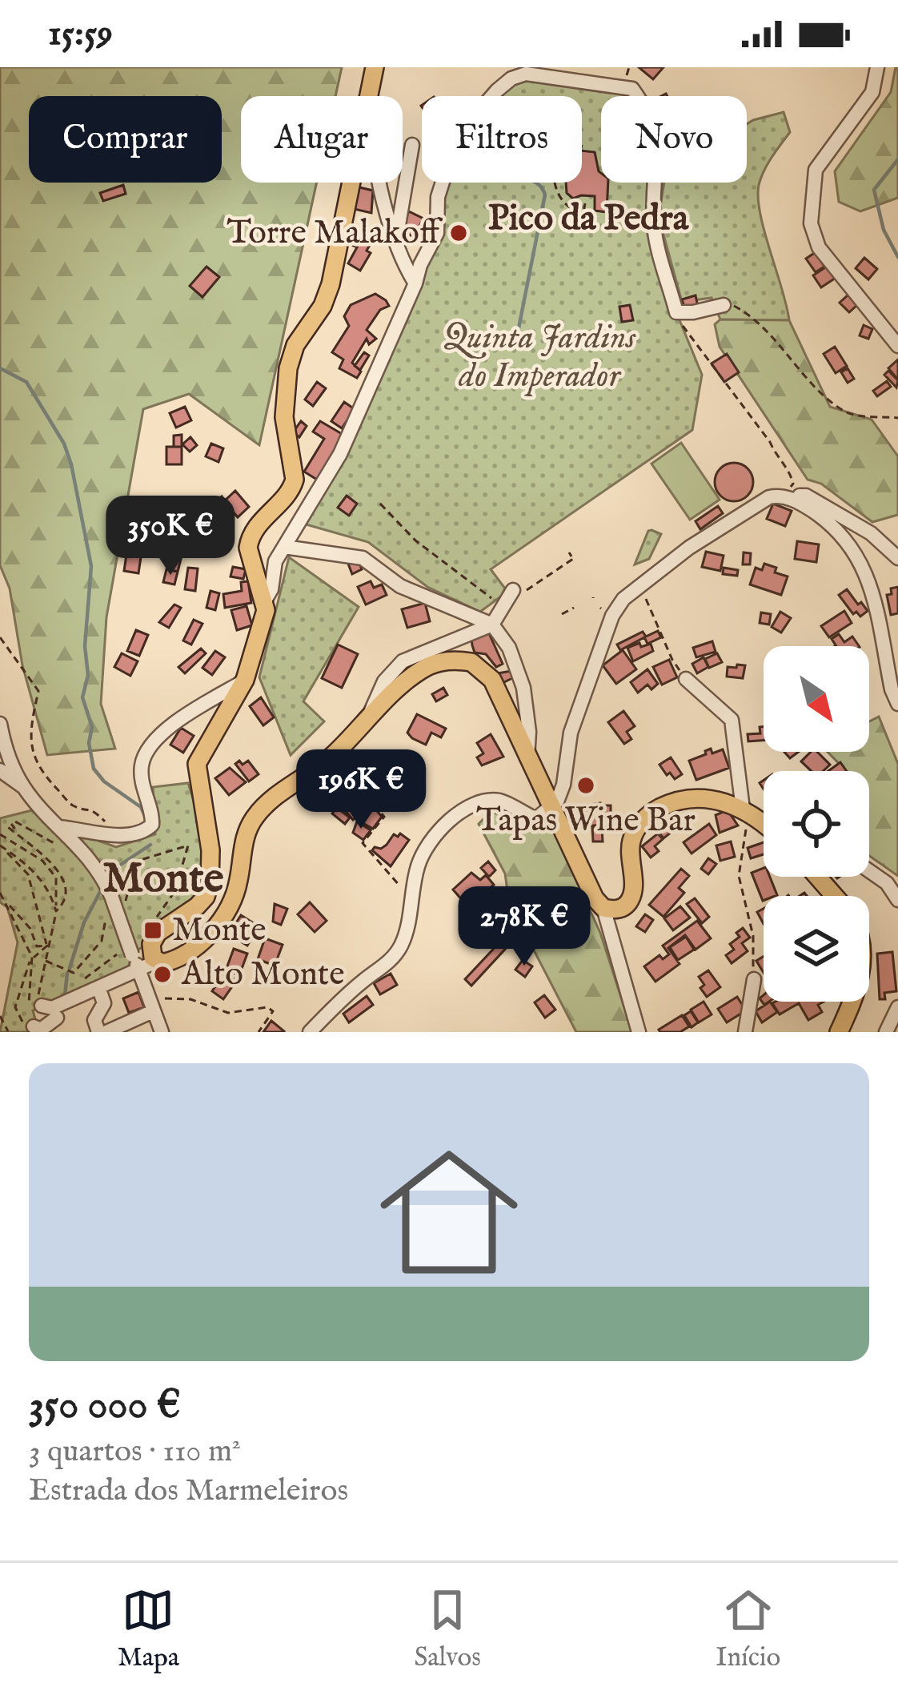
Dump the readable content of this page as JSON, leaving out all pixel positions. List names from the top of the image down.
{
  "districts": ["Pico da Pedra", "Monte"],
  "parks": ["Quinta Jardins do Imperador"],
  "places": {
    "other": ["Torre Malakoff", "Tapas Wine Bar", "Alto Monte"],
    "transit": ["Monte"]
  },
  "north": "bottom right",
  "page": {
    "status": "15:59",
    "chip": [
      "Comprar",
      "Alugar",
      "Filtros",
      "Novo"
    ],
    "price": ["350K €", "196K €", "278K €"],
    "list": [
      {
        "name": "350 000 €",
        "note": "3 quartos · 110 m² · Estrada dos Marmeleiros"
      }
    ],
    "tabs": ["Mapa", "Salvos", "Início"]
  }
}
